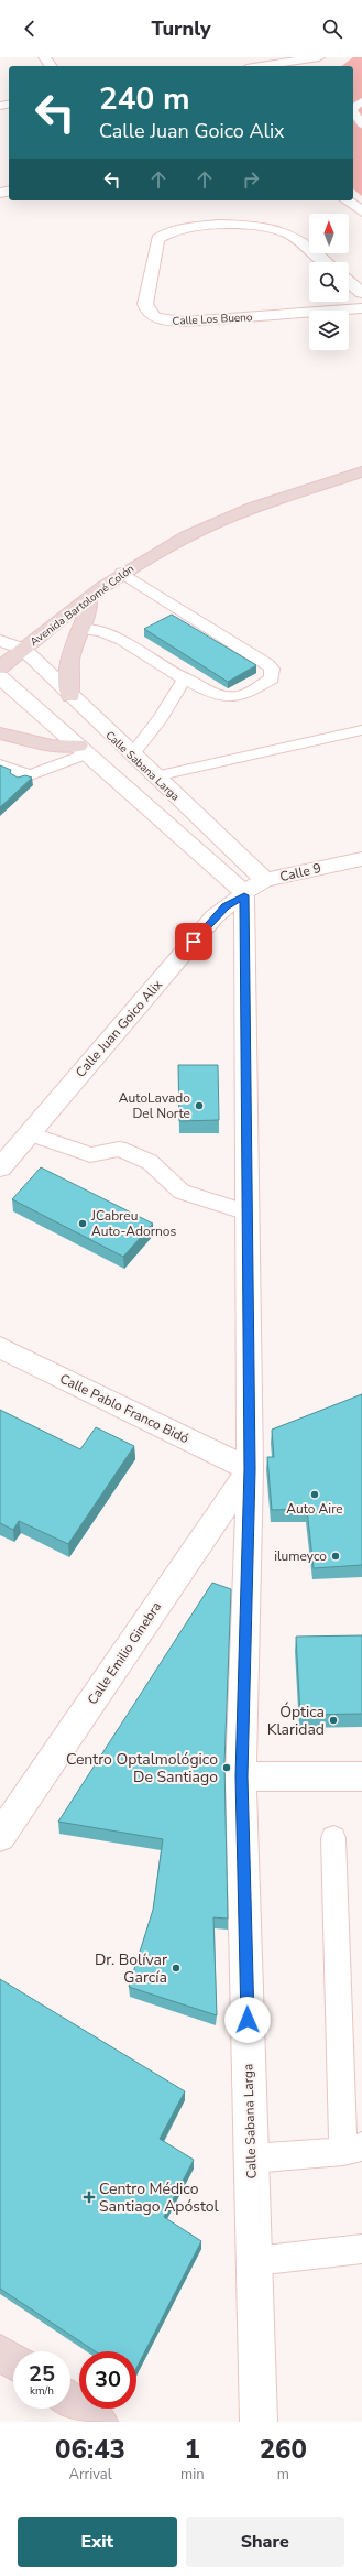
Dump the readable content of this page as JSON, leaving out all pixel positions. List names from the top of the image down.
{
  "streets": {
    "main road": ["Avenida Bartolomé Colón"],
    "street": [
      "Calle Los Bueno",
      "Calle Sabana Larga",
      "Calle 9",
      "Calle Juan Goico Alix",
      "Calle Pablo Franco Bidó",
      "Calle Emilio Ginebra"
    ]
  },
  "crossings": [
    ["Avenida Bartolomé Colón", "Calle Sabana Larga"],
    ["Calle Sabana Larga", "Calle 9"],
    ["Calle Sabana Larga", "Calle Juan Goico Alix"],
    ["Calle Sabana Larga", "Calle Pablo Franco Bidó"],
    ["Calle Sabana Larga", "Calle Emilio Ginebra"],
    ["Calle 9", "Calle Juan Goico Alix"],
    ["Calle Pablo Franco Bidó", "Calle Emilio Ginebra"]
  ],
  "places": {
    "other": [
      "AutoLavado Del Norte",
      "JCabreu Auto-Adornos",
      "Auto Aire",
      "ilumeyco",
      "Óptica Klaridad",
      "Centro Optalmológico De Santiago",
      "Dr. Bolívar García"
    ],
    "health": ["Centro Médico Santiago Apóstol"]
  },
  "north": "top",
  "page": {
    "header": "Turnly",
    "turn": ["240 m", "Calle Juan Goico Alix"],
    "speed": "25 km/h",
    "limit": "30",
    "eta": [
      "06:43",
      "Arrival",
      "1",
      "min",
      "260",
      "m"
    ],
    "buttons": ["Exit", "Share"]
  }
}
